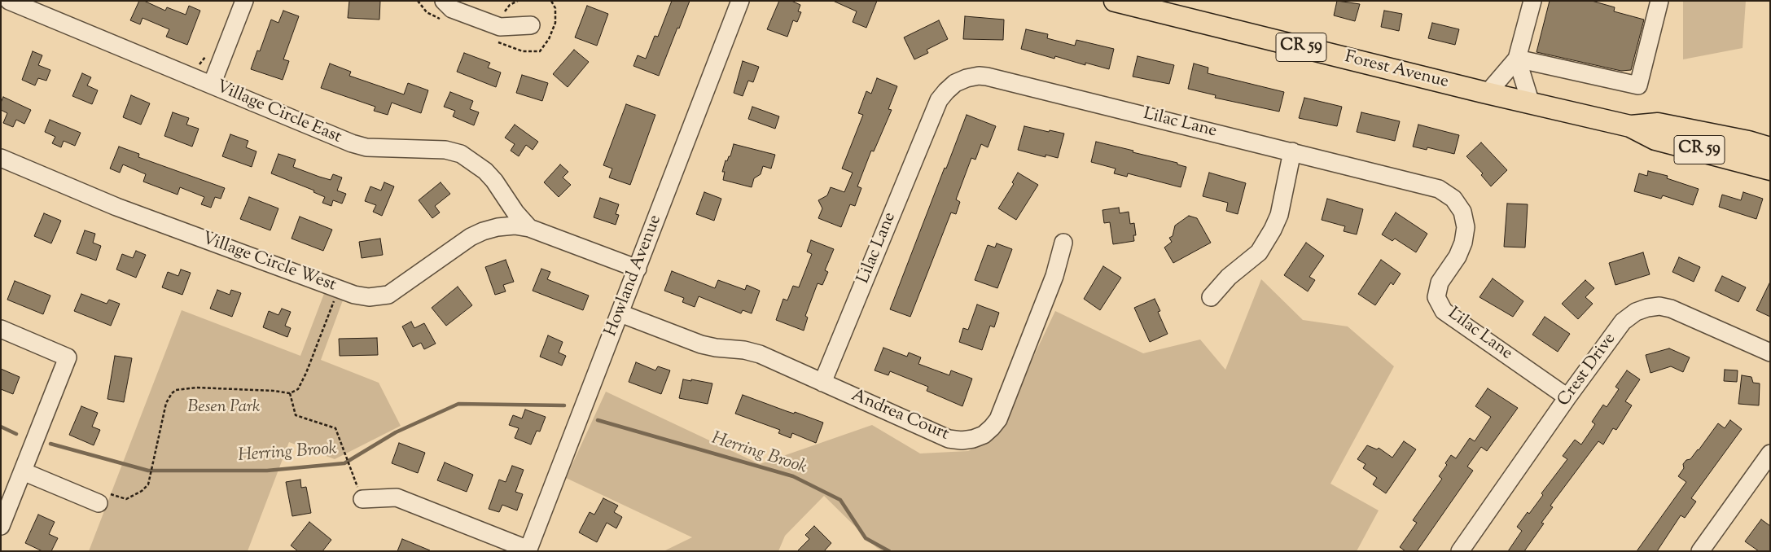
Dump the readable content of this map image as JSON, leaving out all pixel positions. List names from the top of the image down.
{
  "streets": {
    "main road": ["CR 59", "Forest Avenue"],
    "street": [
      "Village Circle East",
      "Lilac Lane",
      "Village Circle West",
      "Howland Avenue",
      "Crest Drive",
      "Andrea Court"
    ]
  },
  "crossings": [
    ["Village Circle East", "Village Circle West"],
    ["Lilac Lane", "Crest Drive"],
    ["Lilac Lane", "Andrea Court"],
    ["Howland Avenue", "Andrea Court"]
  ],
  "water": ["Herring Brook"],
  "parks": ["Besen Park"]
}
